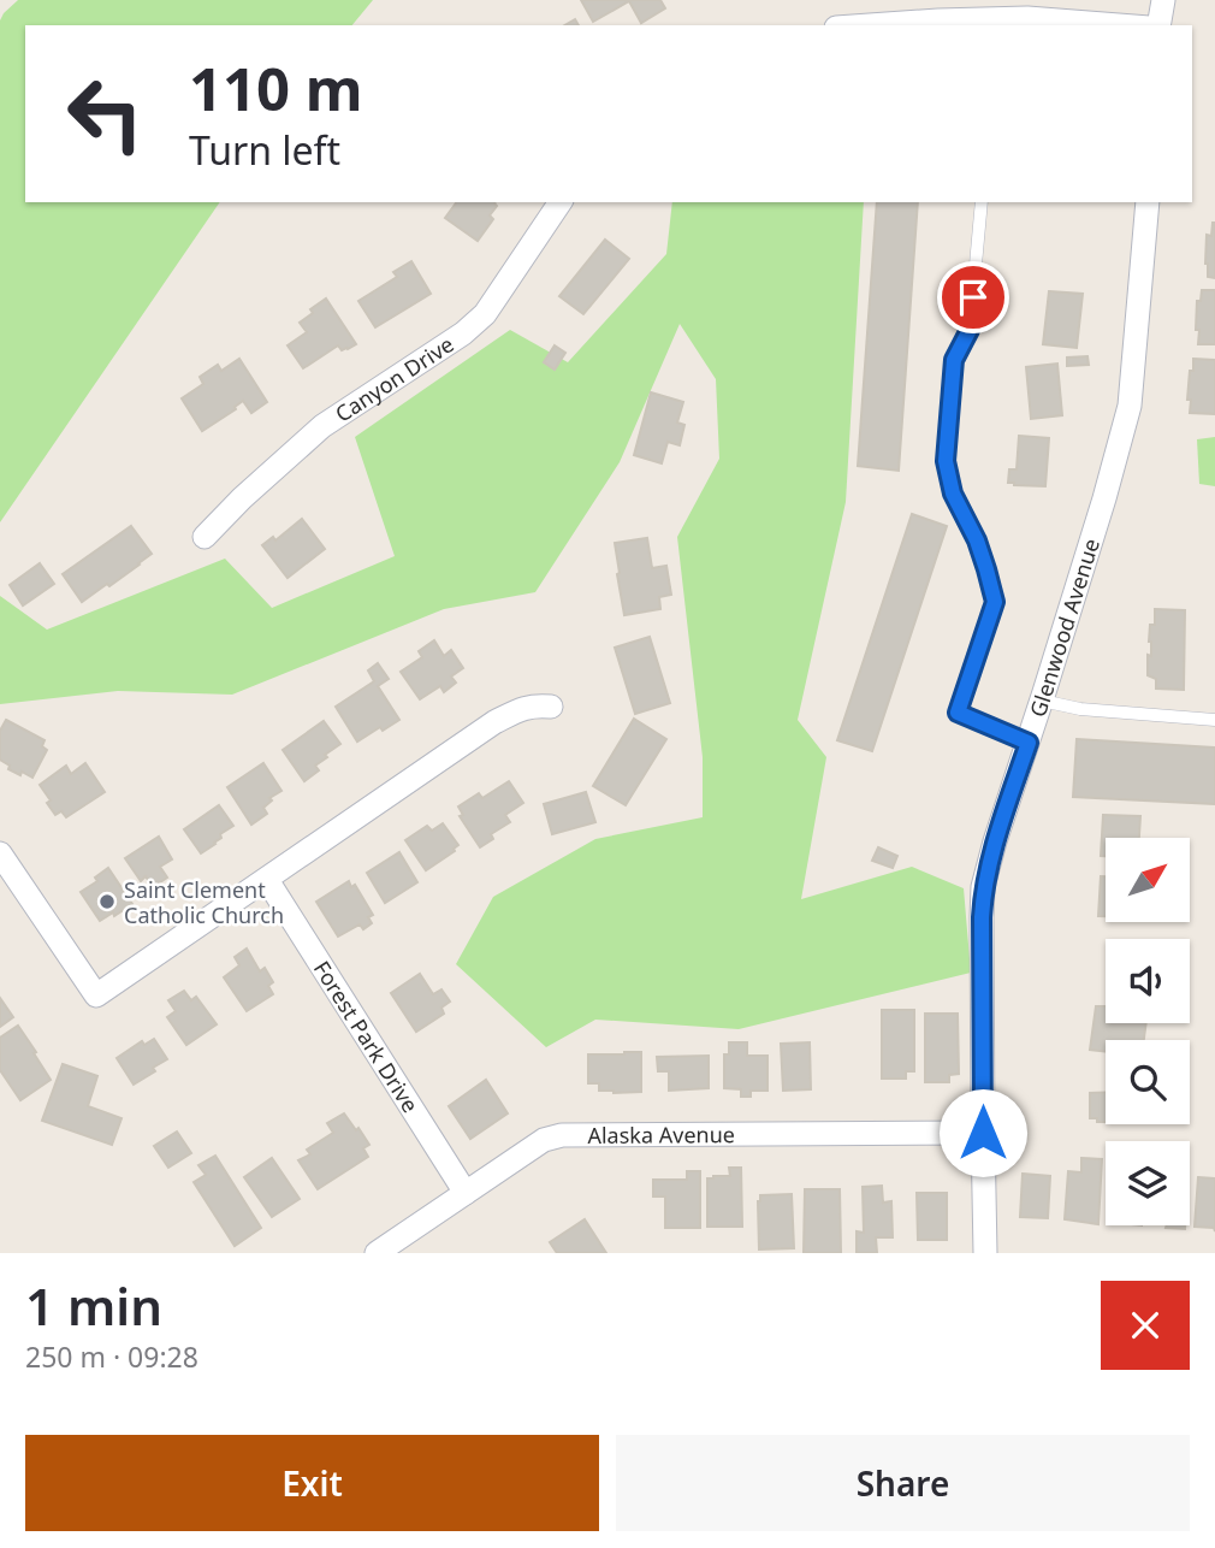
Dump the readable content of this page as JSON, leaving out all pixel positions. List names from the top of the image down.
{
  "streets": {
    "street": [
      "Canyon Drive",
      "Glenwood Avenue",
      "Forest Park Drive",
      "Alaska Avenue"
    ]
  },
  "crossings": [
    ["Glenwood Avenue", "Alaska Avenue"],
    ["Forest Park Drive", "Alaska Avenue"]
  ],
  "places": ["Saint Clement Catholic Church"],
  "north": "top right",
  "page": {
    "turn": ["110 m", "Turn left"],
    "heading": ["1 min", "250 m · 09:28"],
    "buttons": ["Exit", "Share"]
  }
}
